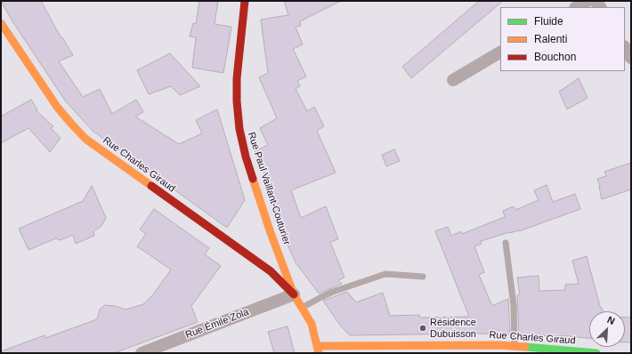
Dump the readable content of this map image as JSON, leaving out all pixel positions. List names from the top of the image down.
{
  "streets": {
    "street": ["Rue Charles Giraud", "Rue Paul Vaillant-Couturier", "Rue Émile Zola"]
  },
  "crossings": [
    ["Rue Charles Giraud", "Rue Paul Vaillant-Couturier"],
    ["Rue Charles Giraud", "Rue Émile Zola"],
    ["Rue Paul Vaillant-Couturier", "Rue Émile Zola"]
  ],
  "places": ["Résidence Dubuisson"],
  "legend": ["Fluide", "Ralenti", "Bouchon"],
  "north": "top right"
}
